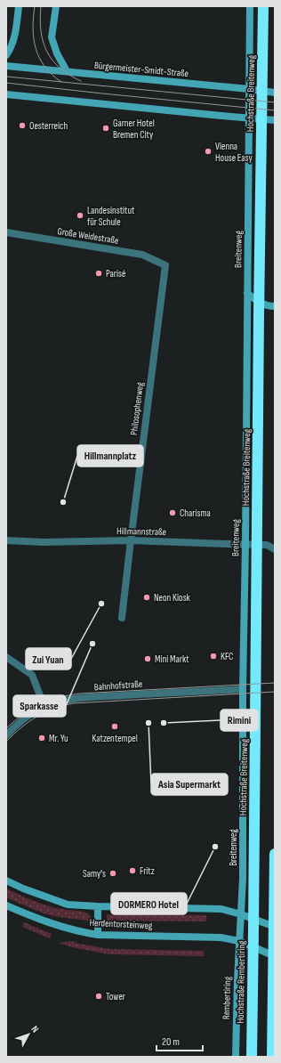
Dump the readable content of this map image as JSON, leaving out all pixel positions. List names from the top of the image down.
{
  "streets": {
    "highway": ["Hochstraße Breitenweg", "Hochstraße Rembertiring"],
    "main road": [
      "Bürgermeister-Smidt-Straße",
      "Breitenweg",
      "Herdentorsteinweg",
      "Rembertiring"
    ],
    "street": [
      "Große Weidestraße",
      "Philosophenweg",
      "Hillmannstraße",
      "Bahnhofstraße"
    ]
  },
  "crossings": [
    ["Bürgermeister-Smidt-Straße", "Breitenweg"],
    ["Hochstraße Breitenweg", "Hochstraße Rembertiring"],
    ["Große Weidestraße", "Philosophenweg"],
    ["Breitenweg", "Hillmannstraße"],
    ["Breitenweg", "Bahnhofstraße"],
    ["Breitenweg", "Herdentorsteinweg"],
    ["Breitenweg", "Rembertiring"],
    ["Philosophenweg", "Hillmannstraße"],
    ["Herdentorsteinweg", "Rembertiring"]
  ],
  "places": [
    "Oesterreich",
    "Garner Hotel Bremen City",
    "Vienna House Easy",
    "Landesinstitut für Schule",
    "Parisé",
    "Hillmannplatz",
    "Charisma",
    "Neon Kiosk",
    "Zui Yuan",
    "Sparkasse",
    "KFC",
    "Mini Markt",
    "Asia Supermarkt",
    "Rimini",
    "Katzentempel",
    "Mr. Yu",
    "DORMERO Hotel",
    "Fritz",
    "Samy's",
    "Tower"
  ],
  "scale_bar": "20 m",
  "north": "top right"
}
